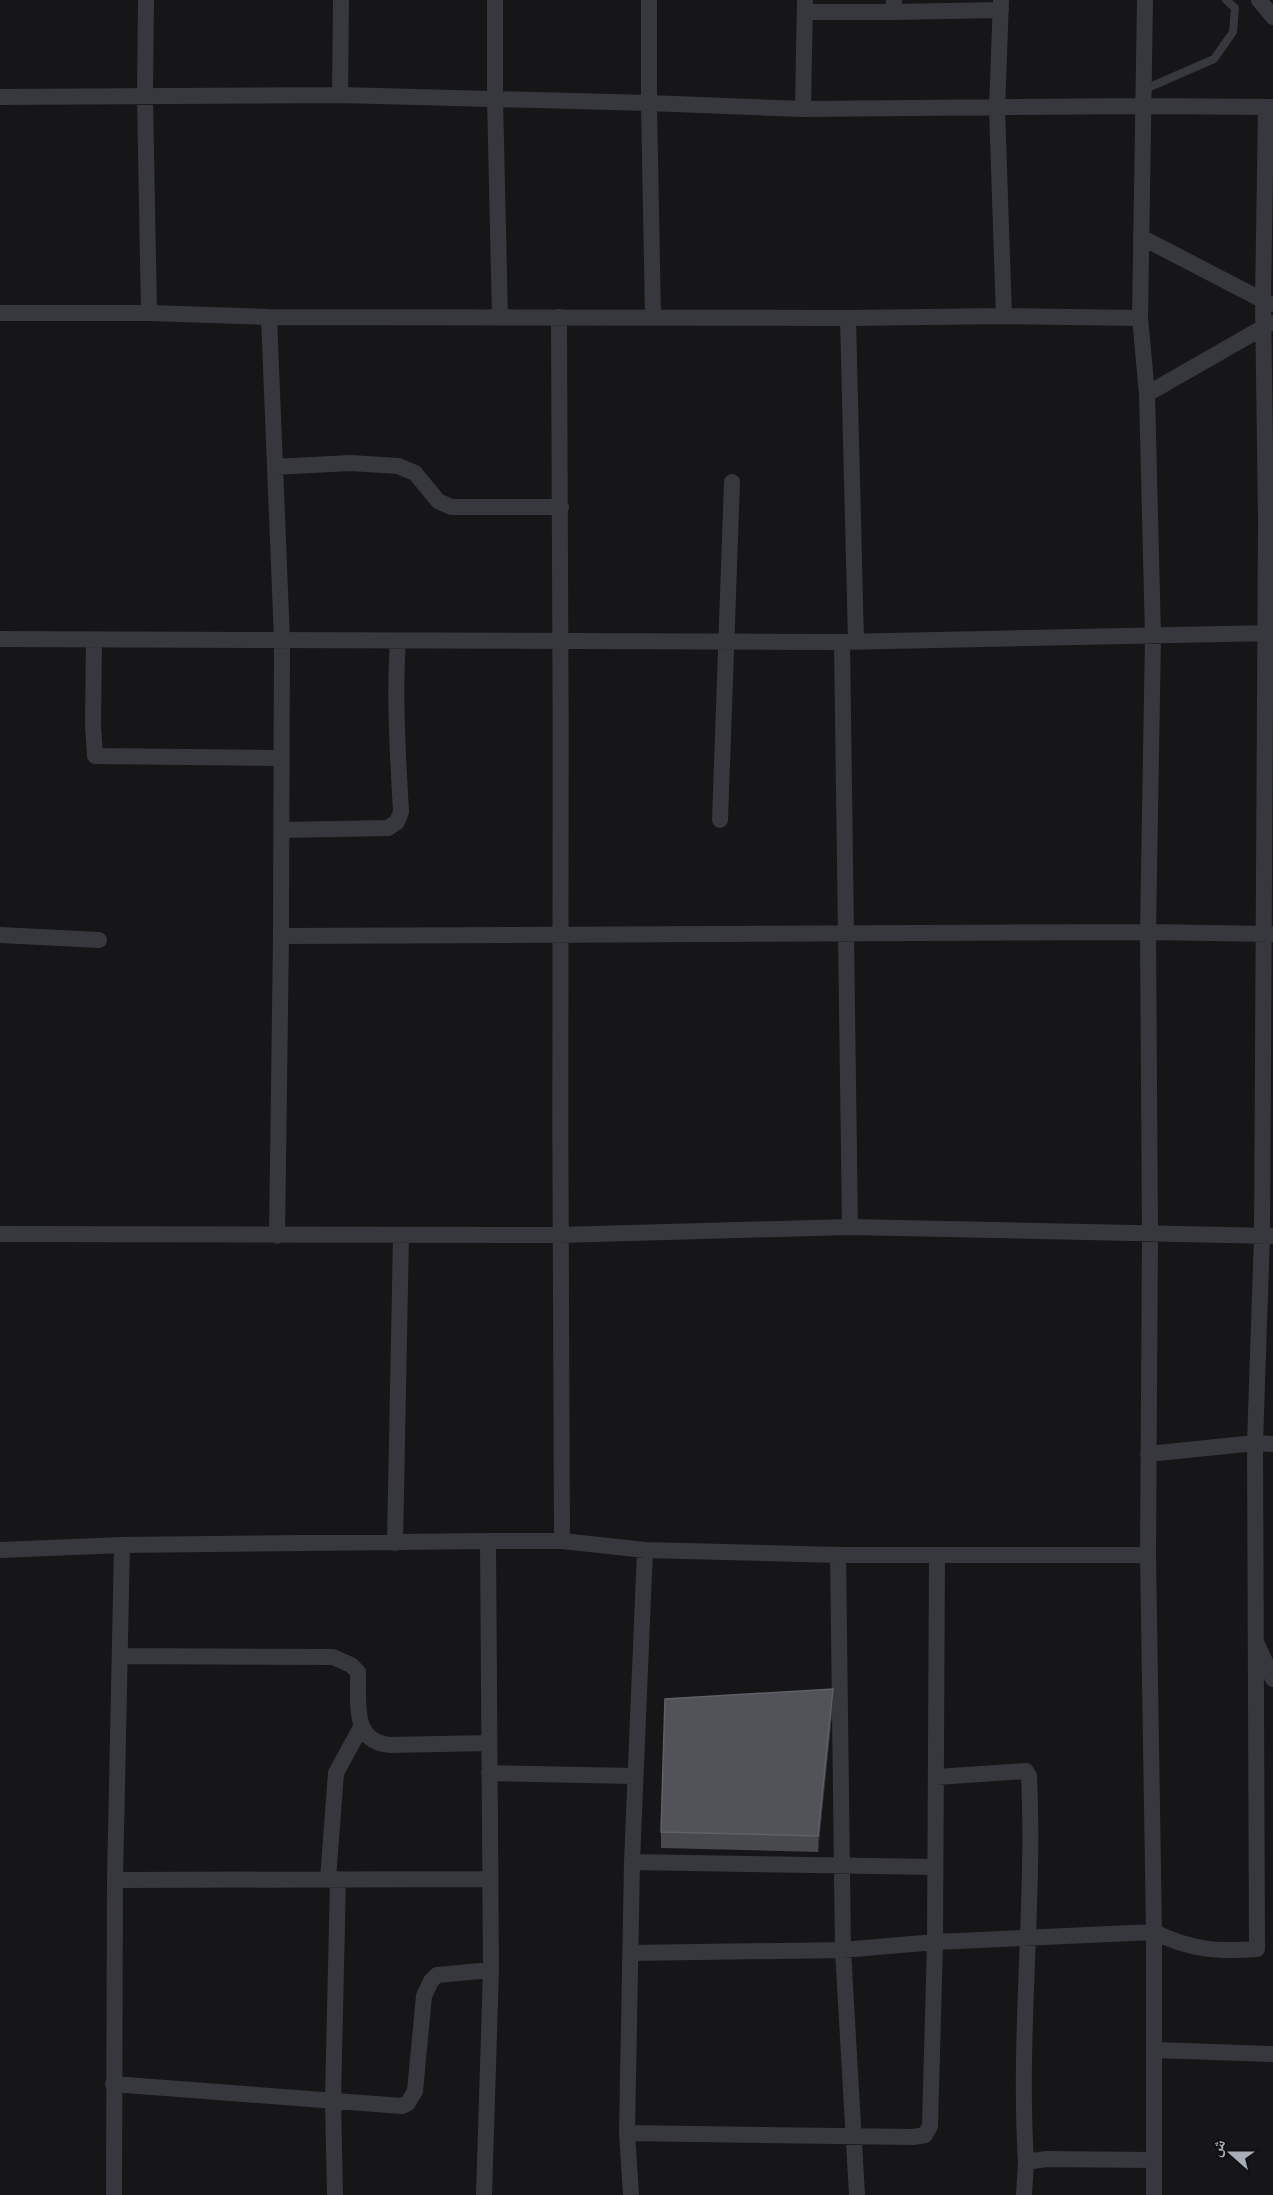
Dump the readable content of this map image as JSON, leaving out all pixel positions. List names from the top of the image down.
{
  "north": "left"
}
